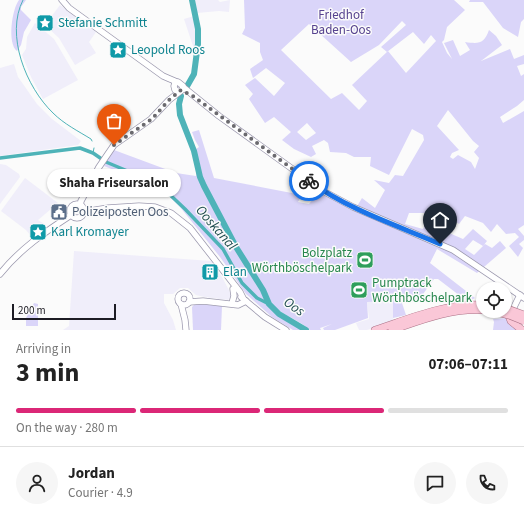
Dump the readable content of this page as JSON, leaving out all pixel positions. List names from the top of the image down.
{
  "water": ["Ooskanal", "Oos"],
  "parks": ["Friedhof Baden-Oos"],
  "places": {
    "place": ["Stefanie Schmitt", "Leopold Roos", "Karl Kromayer"],
    "other": ["Shaha Friseursalon"],
    "public building": ["Polizeiposten Oos"],
    "sports": ["Bolzplatz Wörthböschelpark", "Pumptrack Wörthböschelpark"],
    "building": ["Elan"]
  },
  "scale_bar": "200 m",
  "page": {
    "bubble": "Shaha Friseursalon",
    "scale": "200 m",
    "heading": ["3 min", "Arriving in", "07:06–07:11"],
    "panel": ["Jordan", "Courier · 4.9"],
    "bar": "On the way · 280 m"
  }
}
